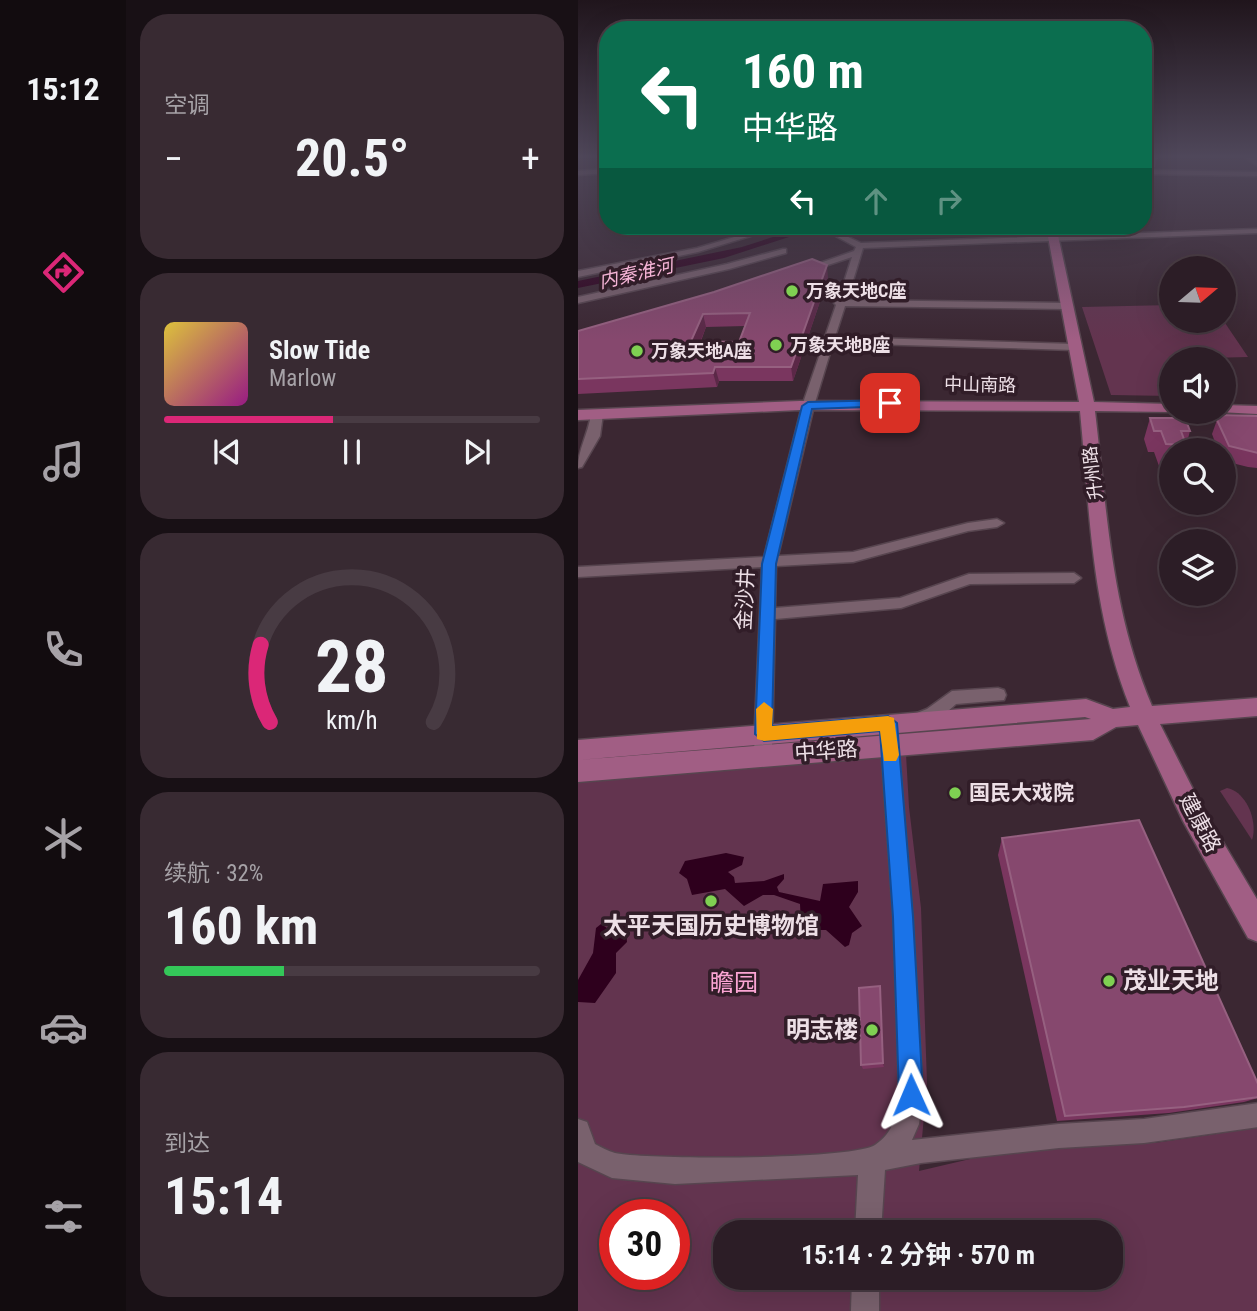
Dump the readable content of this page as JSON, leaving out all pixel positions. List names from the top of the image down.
{
  "streets": {
    "main road": [
      "中山南路",
      "升州路",
      "中华路",
      "建康路"
    ],
    "street": ["金沙井"]
  },
  "crossings": [
    ["中山南路", "升州路"],
    ["中山南路", "金沙井"],
    ["升州路", "中华路"],
    ["升州路", "建康路"],
    ["金沙井", "中华路"],
    ["中华路", "建康路"]
  ],
  "water": ["内秦淮河"],
  "parks": ["瞻园"],
  "places": [
    "万象天地C座",
    "万象天地B座",
    "万象天地A座",
    "国民大戏院",
    "太平天国历史博物馆",
    "茂业天地",
    "明志楼"
  ],
  "north": "right",
  "page": {
    "tabs": "15:12",
    "tile": [
      "空调",
      ["续航 · 32%", "160 km"],
      ["到达", "15:14"]
    ],
    "turn": ["160 m", "中华路"],
    "heat": ["−", "20.5°", "+"],
    "song": ["Slow Tide", "Marlow"],
    "limit": "30",
    "trip": "15:14 · 2 分钟 · 570 m",
    "gauge": ["28", "km/h"]
  }
}
